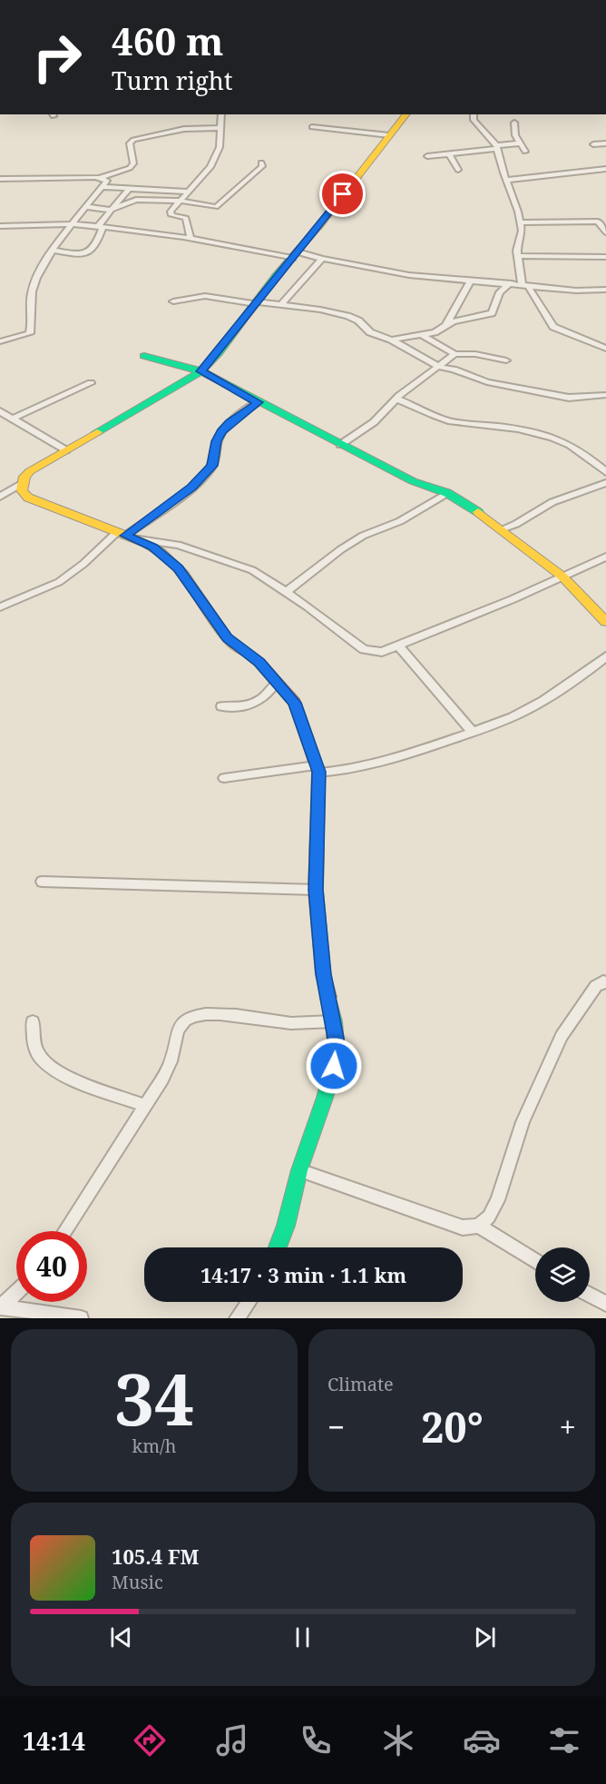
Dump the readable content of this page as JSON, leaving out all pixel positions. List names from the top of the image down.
{
  "page": {
    "turn": ["460 m", "Turn right"],
    "limit": "40",
    "trip": "14:17 · 3 min · 1.1 km",
    "tile": [
      ["34", "km/h"],
      "Climate"
    ],
    "heat": ["−", "20°", "+"],
    "song": ["105.4 FM", "Music"],
    "tabs": "14:14"
  }
}
